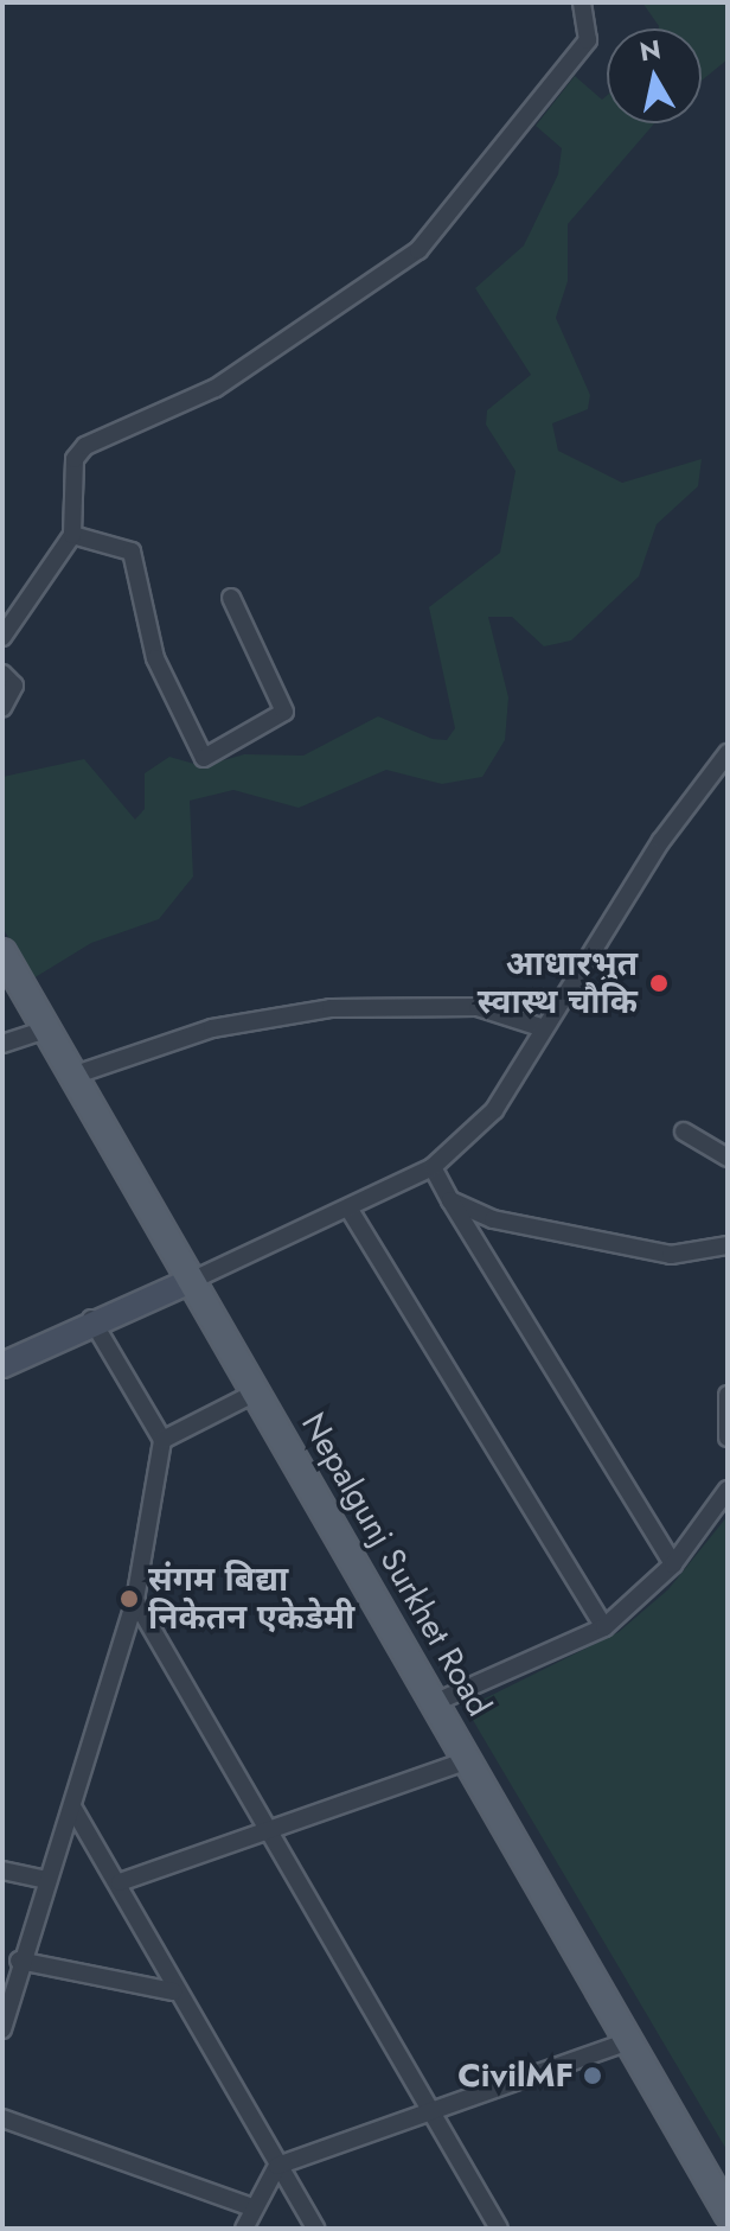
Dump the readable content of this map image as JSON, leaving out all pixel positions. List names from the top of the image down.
{
  "streets": {
    "main road": ["Nepalgunj Surkhet Road"]
  },
  "places": ["आधारभुत स्वास्थ चौकि", "संगम बिद्या निकेतन एकेडेमी", "CivilMF"],
  "north": "top"
}
